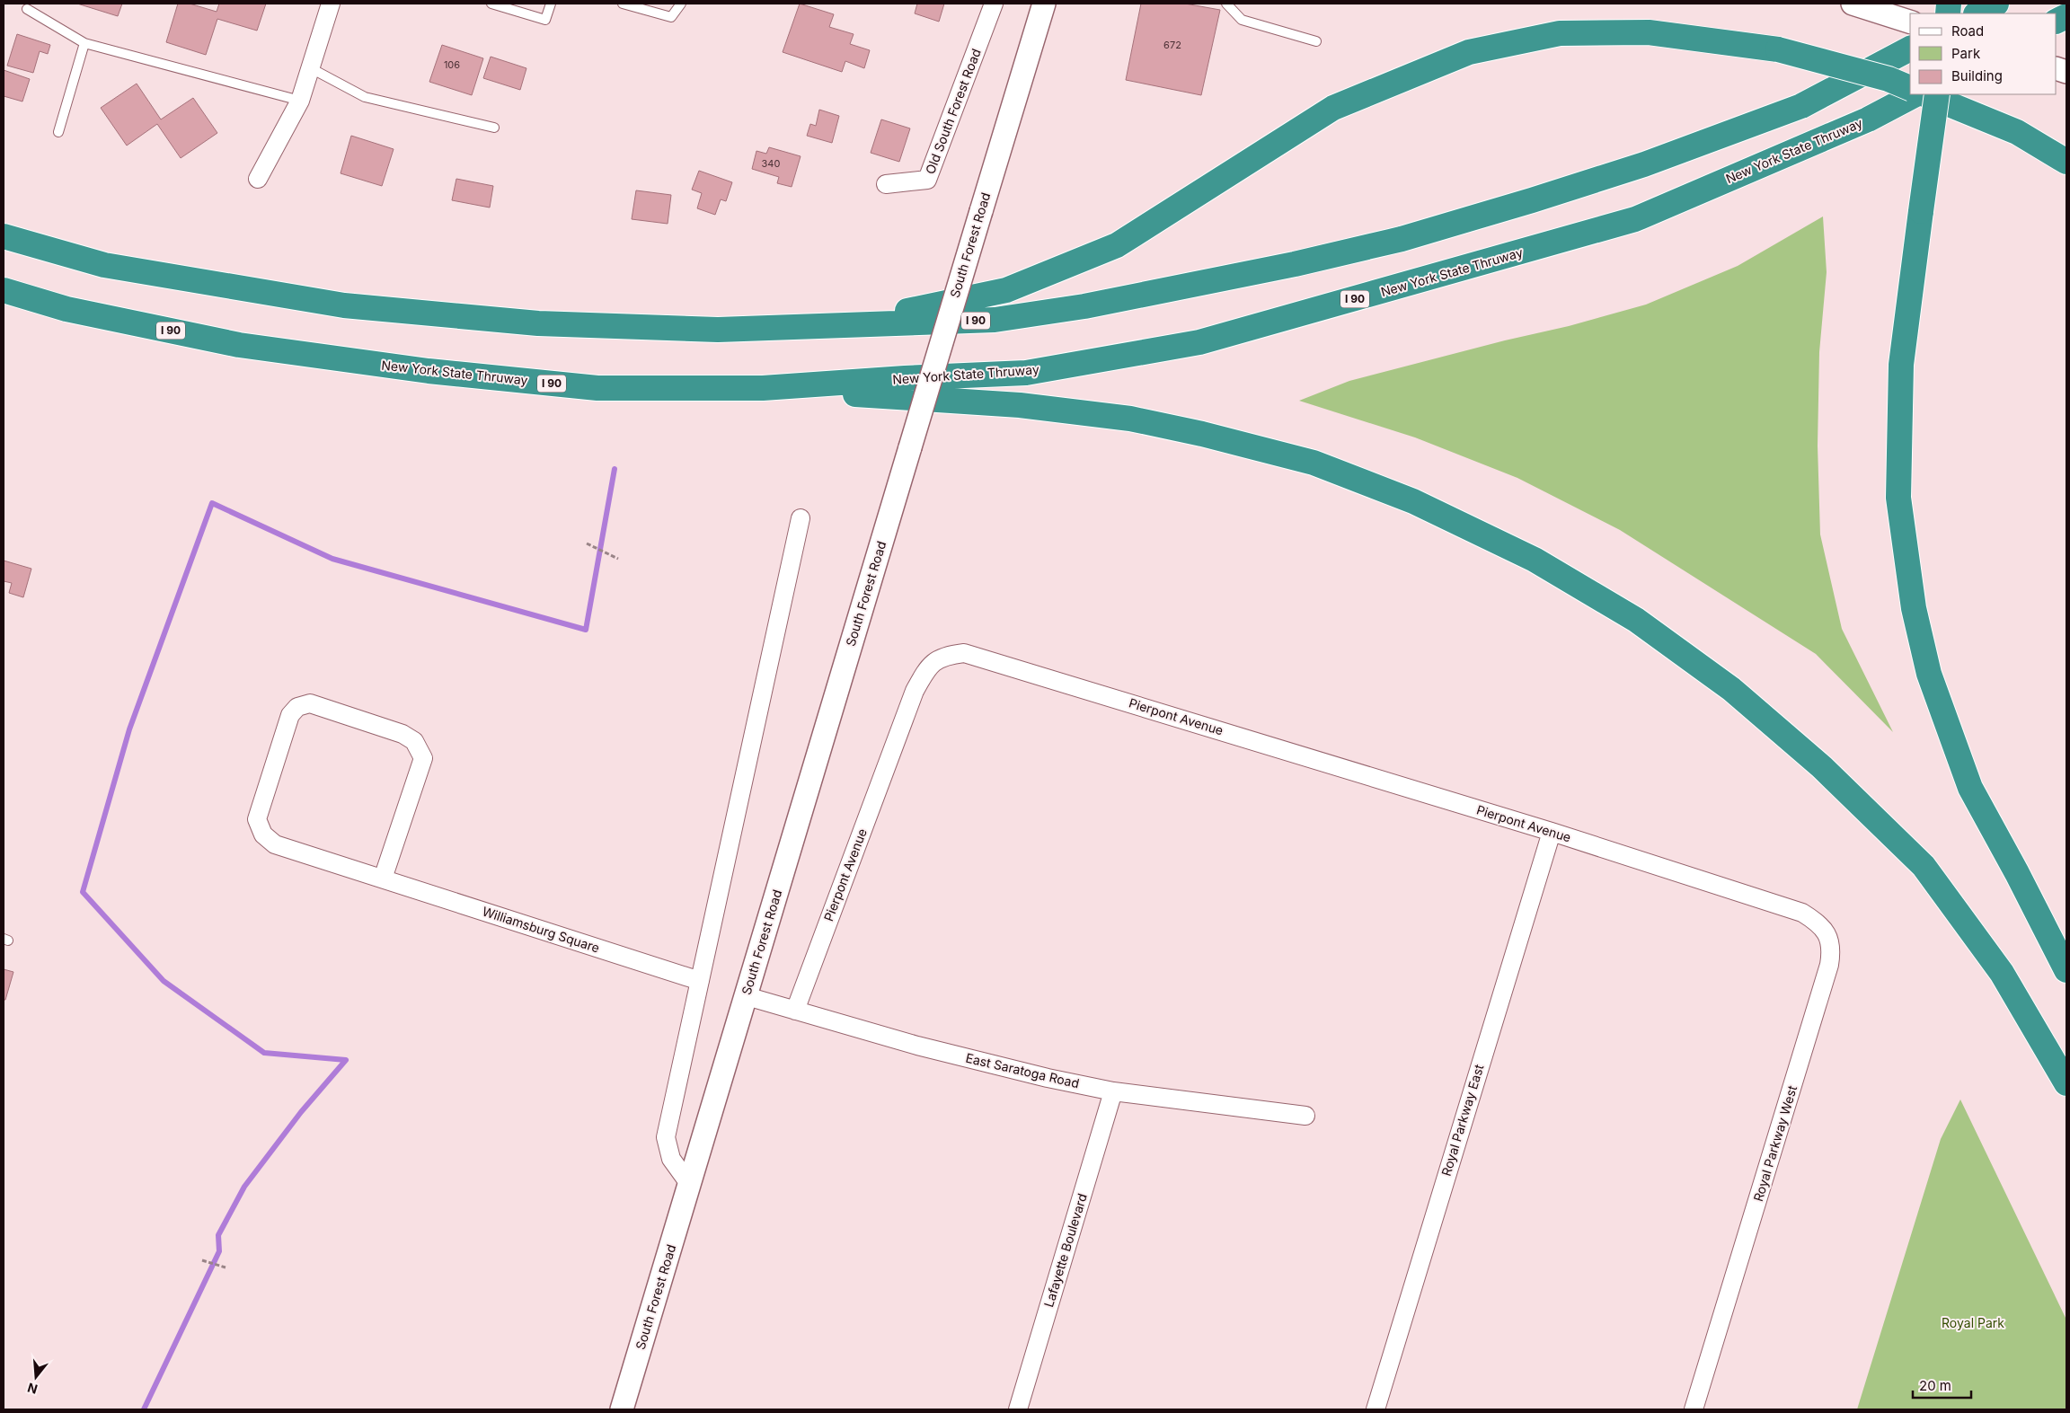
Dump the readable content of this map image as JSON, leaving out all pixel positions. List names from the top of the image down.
{
  "streets": {
    "highway": ["New York State Thruway", "I 90"],
    "street": [
      "Old South Forest Road",
      "South Forest Road",
      "Pierpont Avenue",
      "Williamsburg Square",
      "East Saratoga Road",
      "Royal Parkway East",
      "Royal Parkway West",
      "Lafayette Boulevard"
    ]
  },
  "crossings": [
    ["South Forest Road", "East Saratoga Road"],
    ["Pierpont Avenue", "East Saratoga Road"],
    ["Pierpont Avenue", "Royal Parkway East"],
    ["Pierpont Avenue", "Royal Parkway West"],
    ["East Saratoga Road", "Lafayette Boulevard"]
  ],
  "parks": ["Royal Park"],
  "house_numbers": ["672", "106", "340"],
  "legend": ["Road", "Park", "Building"],
  "scale_bar": "20 m",
  "north": "bottom"
}
